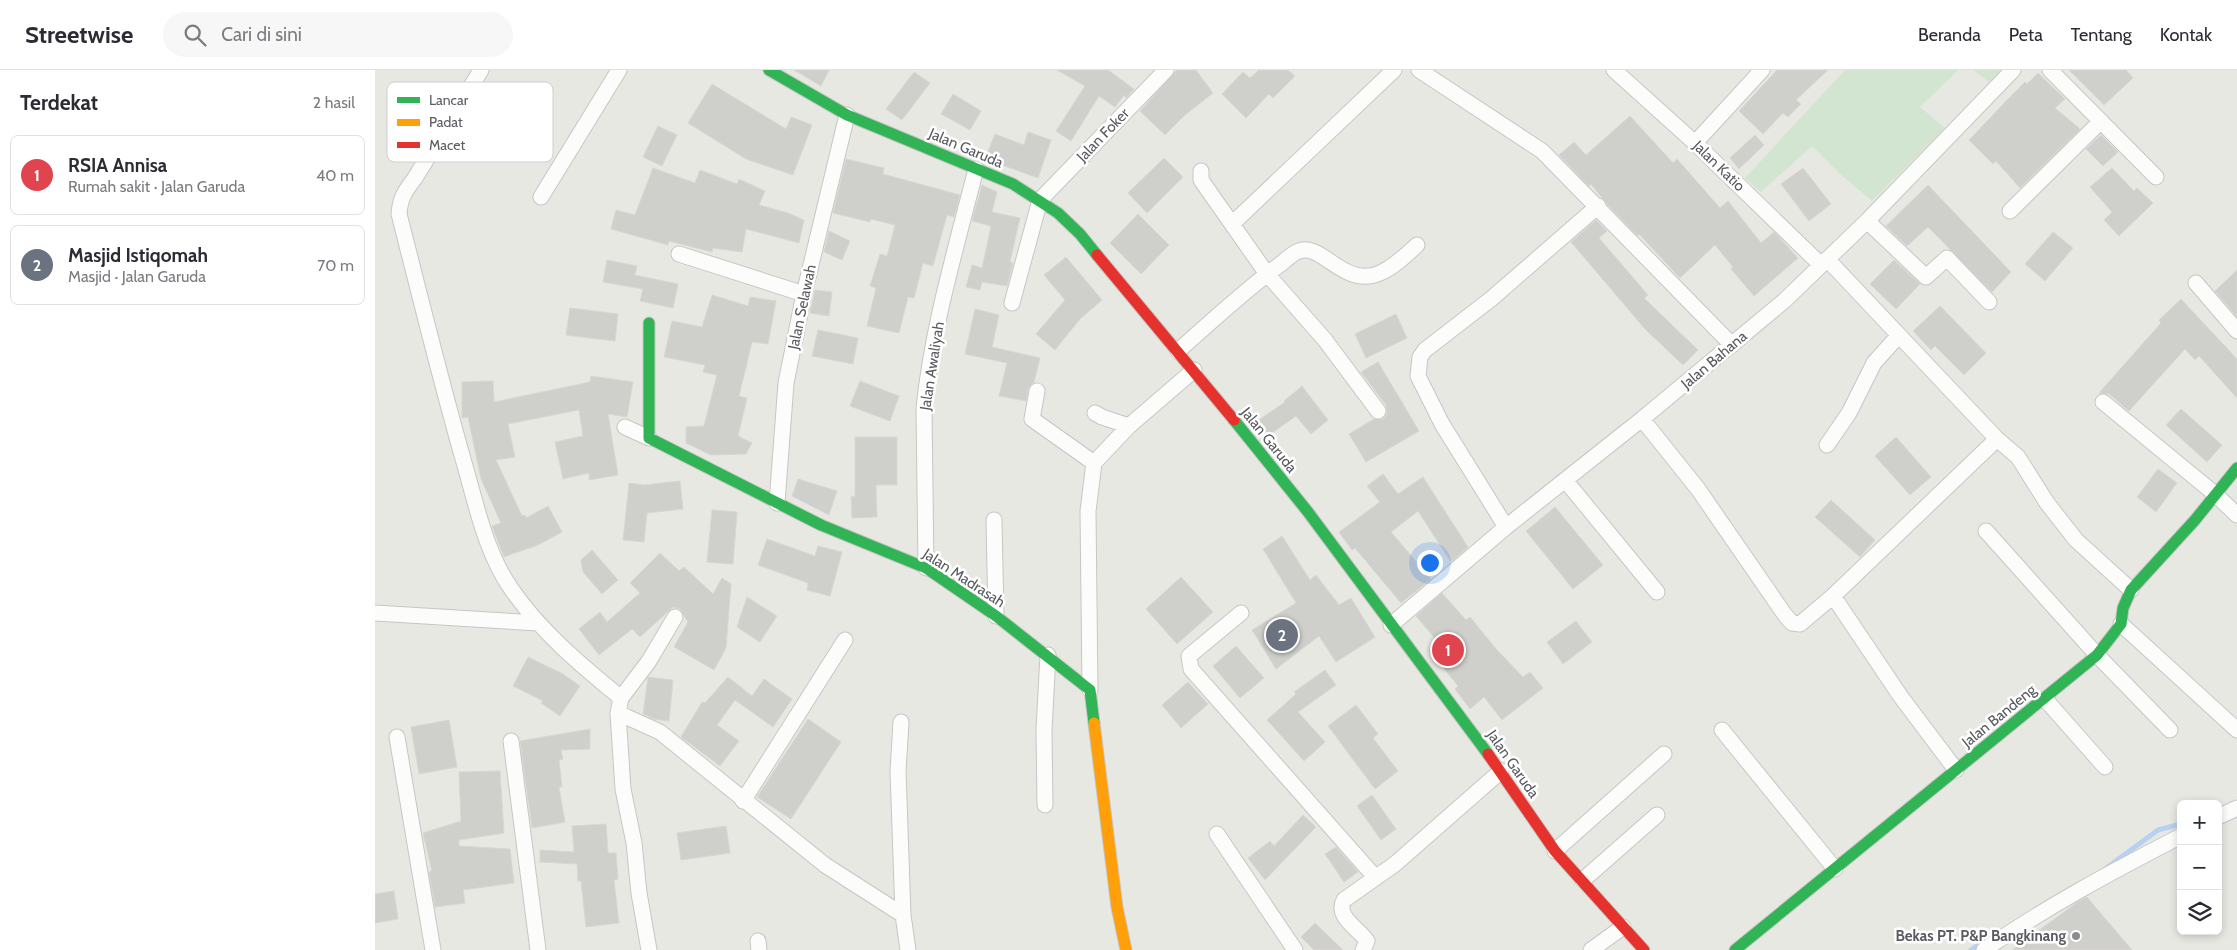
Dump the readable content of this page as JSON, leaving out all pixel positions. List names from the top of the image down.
{
  "streets": {
    "street": [
      "Jalan Foker",
      "Jalan Garuda",
      "Jalan Katio",
      "Jalan Selawah",
      "Jalan Bahana",
      "Jalan Awaliyah",
      "Jalan Madrasah",
      "Jalan Bandeng"
    ]
  },
  "crossings": [
    ["Jalan Foker", "Jalan Garuda"],
    ["Jalan Garuda", "Jalan Selawah"],
    ["Jalan Garuda", "Jalan Bahana"],
    ["Jalan Garuda", "Jalan Awaliyah"],
    ["Jalan Katio", "Jalan Bahana"],
    ["Jalan Katio", "Jalan Bandeng"],
    ["Jalan Selawah", "Jalan Madrasah"],
    ["Jalan Awaliyah", "Jalan Madrasah"]
  ],
  "places": ["Bekas PT. P&P Bangkinang"],
  "legend": ["Lancar", "Padat", "Macet"],
  "page": {
    "header": "Streetwise",
    "search": "Cari di sini",
    "nav": [
      "Beranda",
      "Peta",
      "Tentang",
      "Kontak"
    ],
    "heading": ["Terdekat", "2 hasil"],
    "list": [
      {
        "mark": "1",
        "name": "RSIA Annisa",
        "note": "Rumah sakit · Jalan Garuda",
        "value": "40 m"
      },
      {
        "mark": "2",
        "name": "Masjid Istiqomah",
        "note": "Masjid · Jalan Garuda",
        "value": "70 m"
      }
    ],
    "pins": ["2", "1"],
    "map_buttons": ["+", "−"]
  }
}
